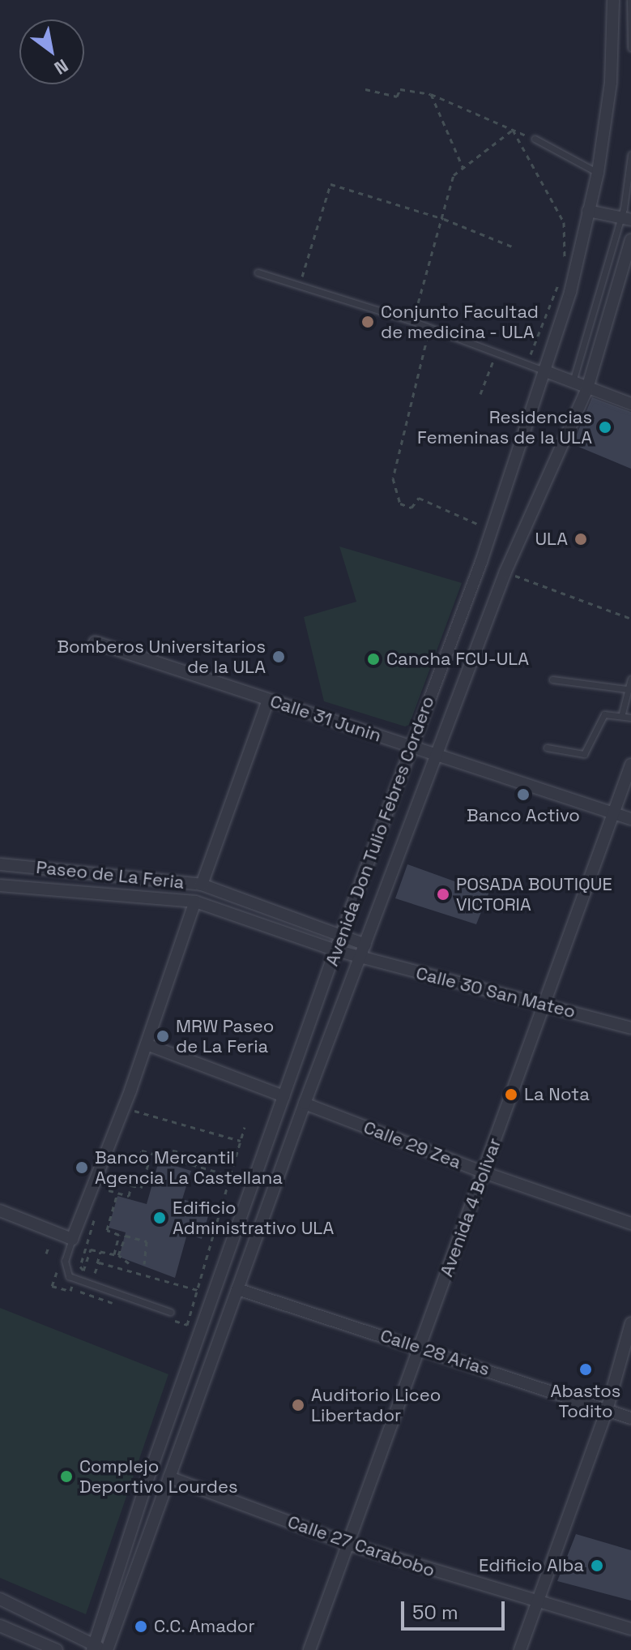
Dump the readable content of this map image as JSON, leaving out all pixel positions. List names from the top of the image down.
{
  "streets": {
    "street": [
      "Calle 31 Junin",
      "Avenida Don Tulio Febres Cordero",
      "Paseo de La Feria",
      "Calle 30 San Mateo",
      "Calle 29 Zea",
      "Avenida 4 Bolivar",
      "Calle 28 Arias",
      "Calle 27 Carabobo"
    ]
  },
  "crossings": [
    ["Calle 31 Junin", "Avenida Don Tulio Febres Cordero"],
    ["Calle 31 Junin", "Avenida 4 Bolivar"],
    ["Avenida Don Tulio Febres Cordero", "Paseo de La Feria"],
    ["Avenida Don Tulio Febres Cordero", "Calle 30 San Mateo"],
    ["Avenida Don Tulio Febres Cordero", "Calle 29 Zea"],
    ["Avenida Don Tulio Febres Cordero", "Calle 28 Arias"],
    ["Avenida Don Tulio Febres Cordero", "Calle 27 Carabobo"],
    ["Calle 30 San Mateo", "Avenida 4 Bolivar"],
    ["Calle 29 Zea", "Avenida 4 Bolivar"],
    ["Avenida 4 Bolivar", "Calle 28 Arias"],
    ["Avenida 4 Bolivar", "Calle 27 Carabobo"]
  ],
  "places": [
    "Conjunto Facultad de medicina - ULA",
    "Residencias Femeninas de la ULA",
    "ULA",
    "Bomberos Universitarios de la ULA",
    "Cancha FCU-ULA",
    "Banco Activo",
    "POSADA BOUTIQUE VICTORIA",
    "MRW Paseo de La Feria",
    "La Nota",
    "Banco Mercantil Agencia La Castellana",
    "Edificio Administrativo ULA",
    "Abastos Todito",
    "Auditorio Liceo Libertador",
    "Complejo Deportivo Lourdes",
    "Edificio Alba",
    "C.C. Amador"
  ],
  "scale_bar": "50 m",
  "north": "bottom right"
}
